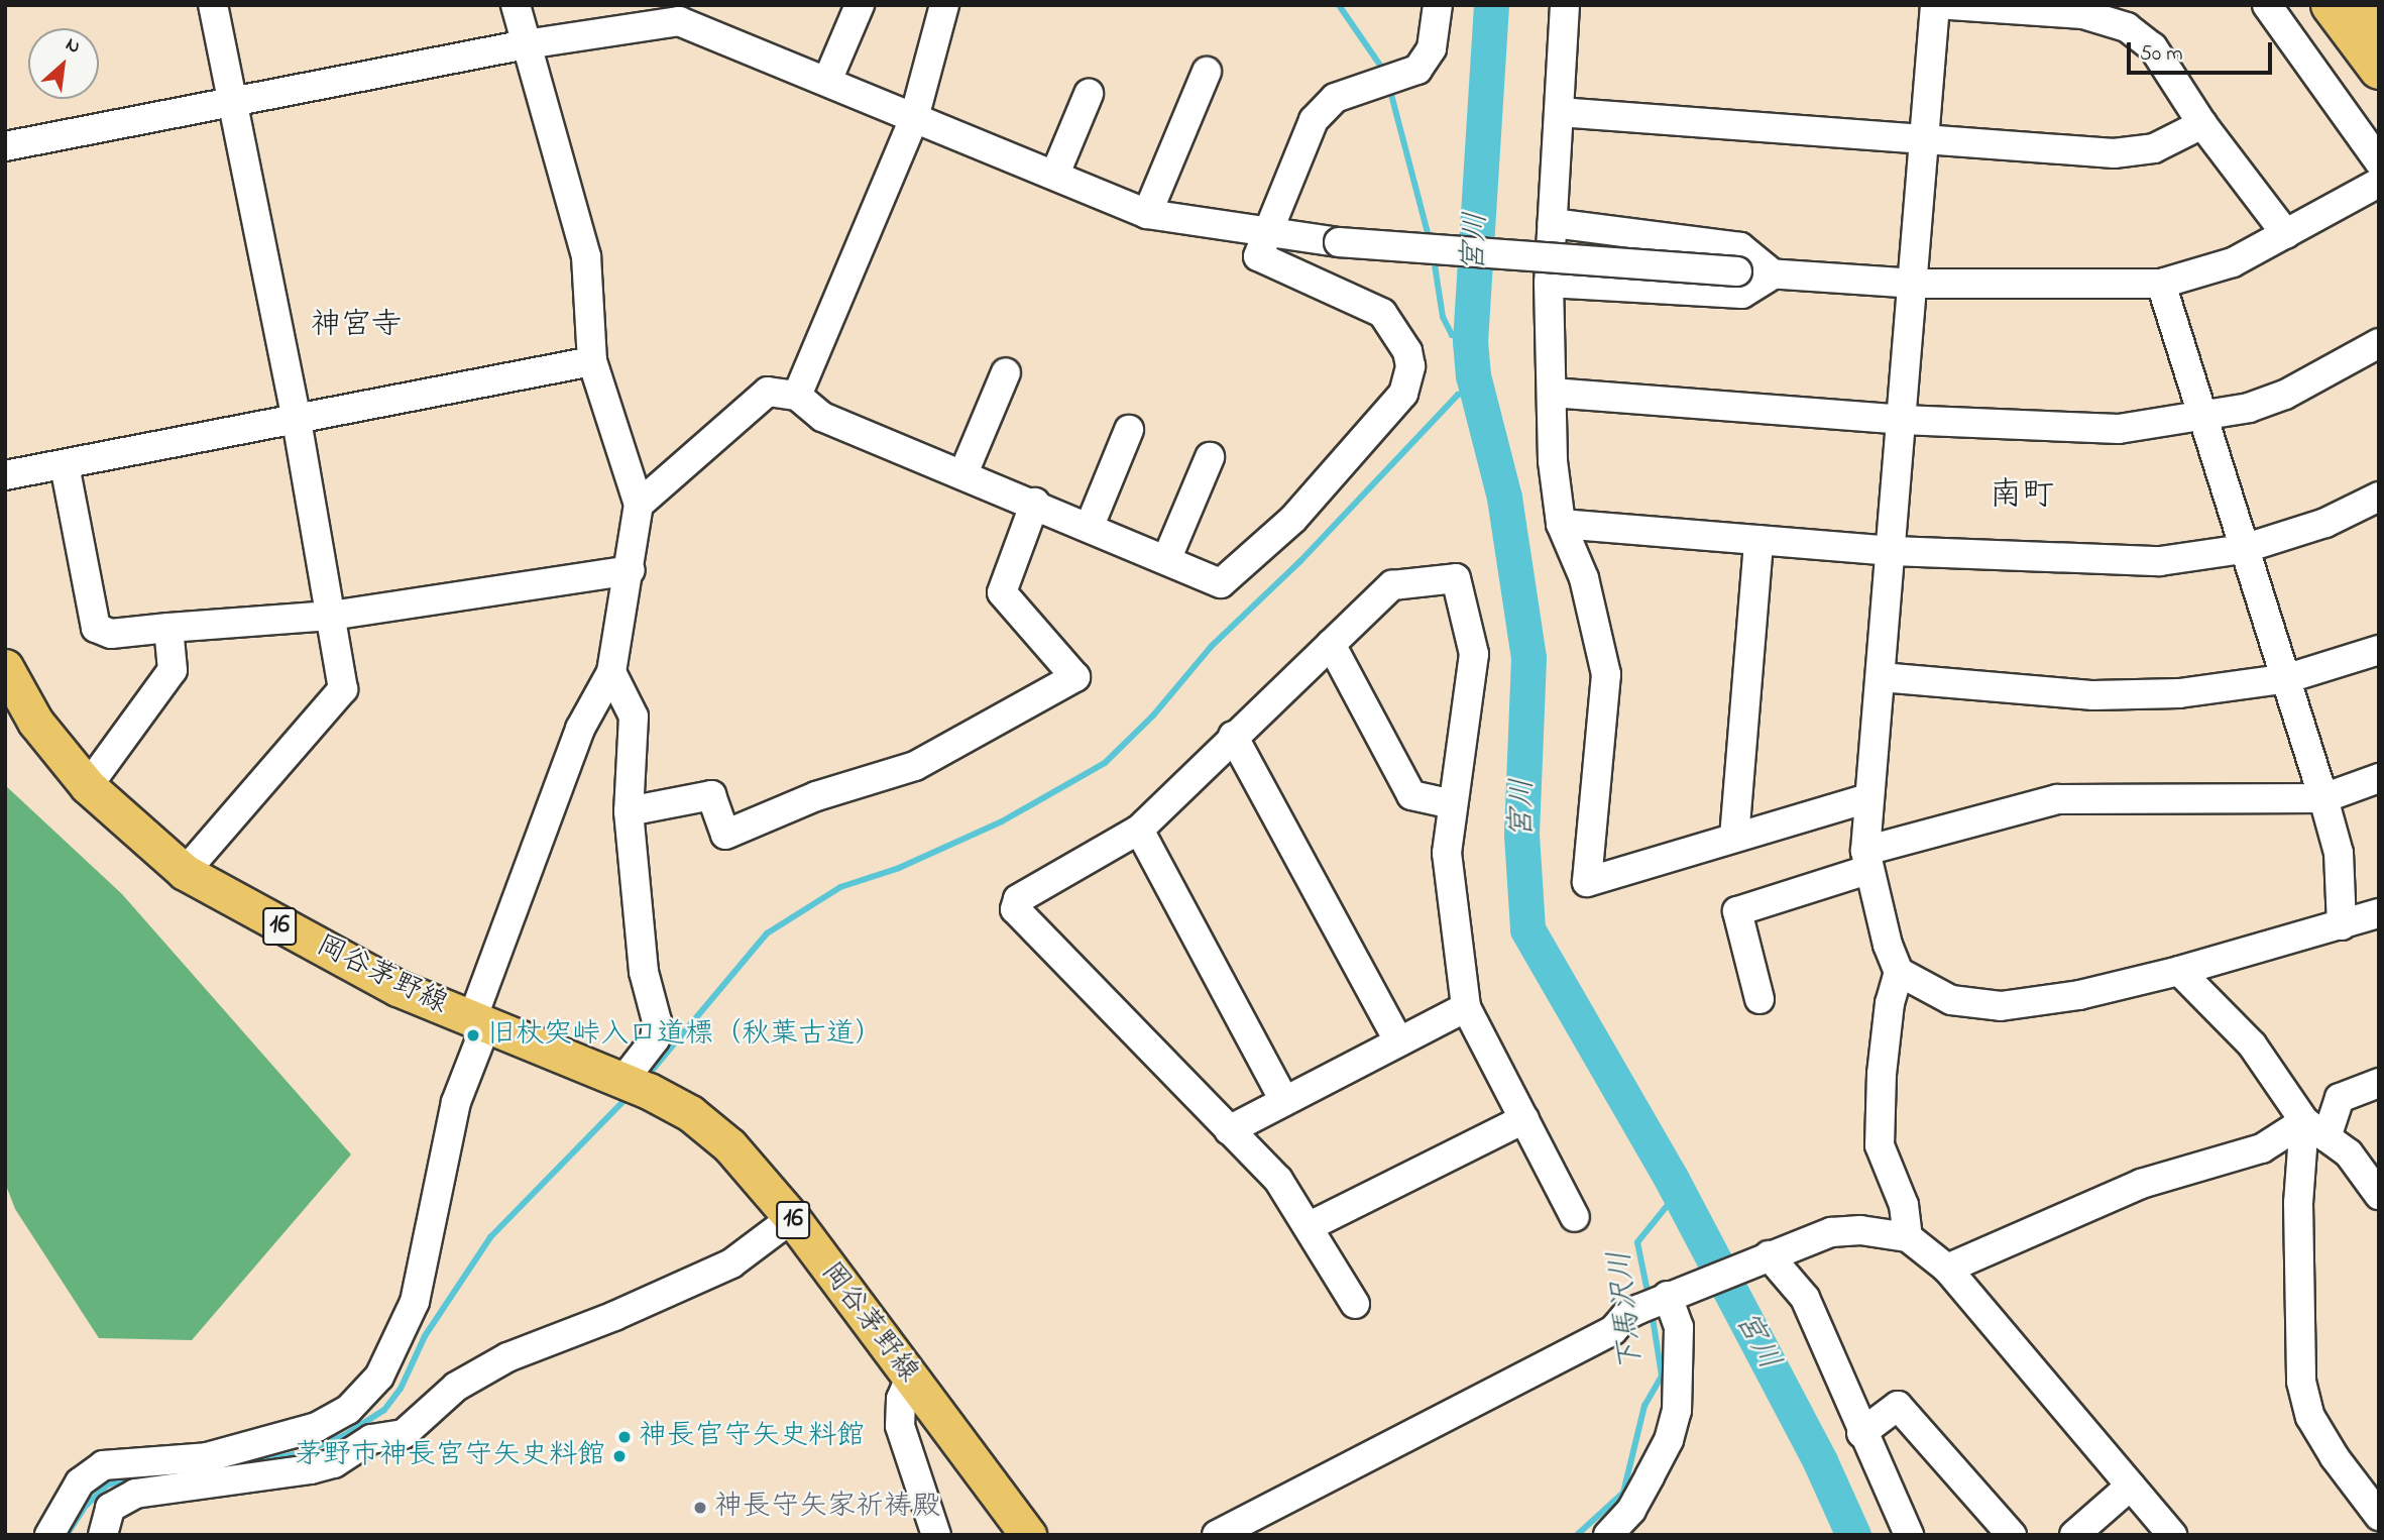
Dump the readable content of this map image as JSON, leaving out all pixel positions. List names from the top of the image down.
{
  "streets": {
    "main road": ["16", "岡谷茅野線"]
  },
  "districts": ["神宮寺", "南町"],
  "water": ["宮川", "下馬沢川"],
  "places": [
    "旧杖突峠入口道標（秋葉古道）",
    "神長官守矢史料館",
    "茅野市神長宮守矢史料館",
    "神長守矢家祈祷殿"
  ],
  "scale_bar": "50 m",
  "north": "top right"
}
